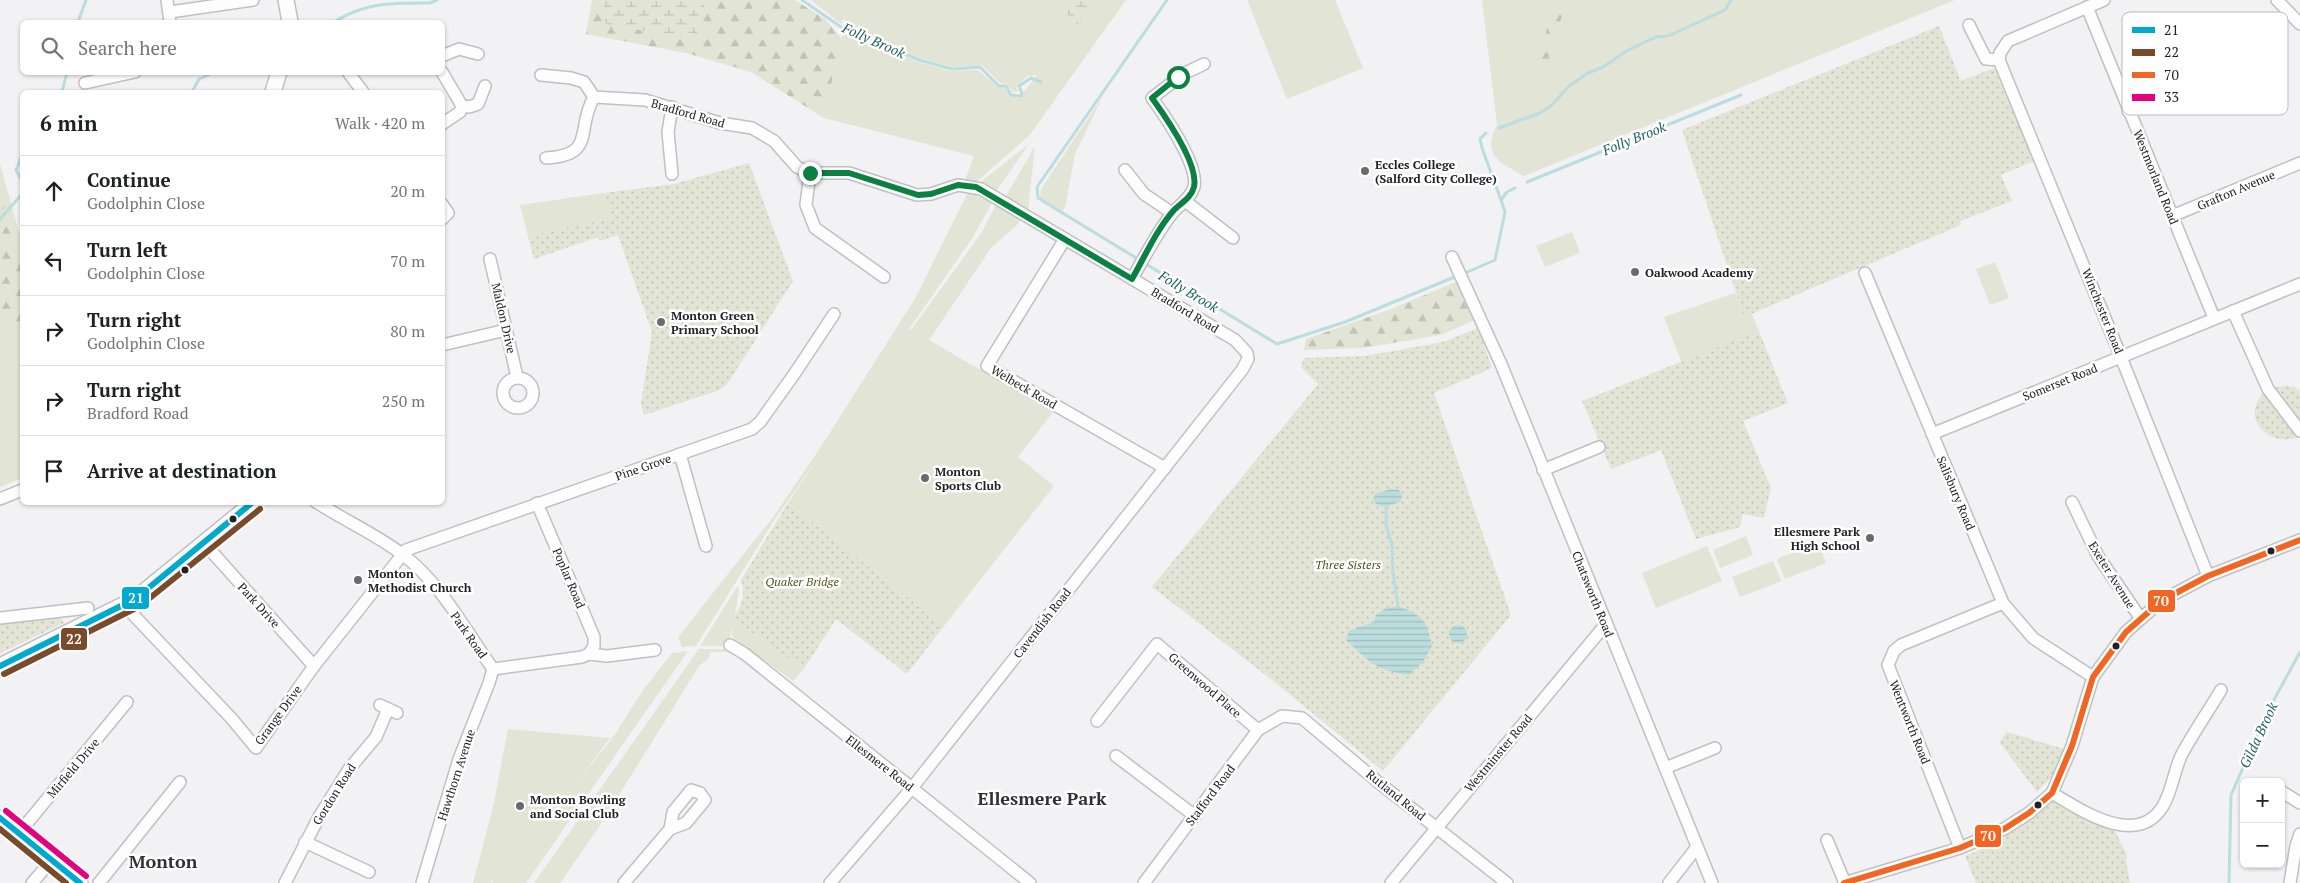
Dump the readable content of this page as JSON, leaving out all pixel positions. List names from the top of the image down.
{
  "streets": {
    "street": [
      "Bradford Road",
      "Westmorland Road",
      "Grafton Avenue",
      "Winchester Road",
      "Maldon Drive",
      "Somerset Road",
      "Welbeck Road",
      "Pine Grove",
      "Salisbury Road",
      "Exeter Avenue",
      "Poplar Road",
      "Chatsworth Road",
      "Park Drive",
      "Cavendish Road",
      "Park Road",
      "Greenwood Place",
      "Grange Drive",
      "Wentworth Road",
      "Westminster Road",
      "Ellesmere Road",
      "Mirfield Drive",
      "Hawthorn Avenue",
      "Gordon Road",
      "Stafford Road",
      "Rutland Road"
    ]
  },
  "crossings": [
    ["Bradford Road", "Welbeck Road"],
    ["Bradford Road", "Cavendish Road"],
    ["Westmorland Road", "Grafton Avenue"],
    ["Westmorland Road", "Somerset Road"],
    ["Winchester Road", "Somerset Road"],
    ["Somerset Road", "Salisbury Road"],
    ["Welbeck Road", "Cavendish Road"],
    ["Pine Grove", "Poplar Road"],
    ["Pine Grove", "Park Road"],
    ["Pine Grove", "Grange Drive"],
    ["Salisbury Road", "Wentworth Road"],
    ["Poplar Road", "Park Road"],
    ["Chatsworth Road", "Westminster Road"],
    ["Park Drive", "Grange Drive"],
    ["Cavendish Road", "Ellesmere Road"],
    ["Park Road", "Grange Drive"],
    ["Park Road", "Hawthorn Avenue"],
    ["Greenwood Place", "Stafford Road"],
    ["Westminster Road", "Rutland Road"],
    ["Stafford Road", "Rutland Road"]
  ],
  "districts": ["Ellesmere Park", "Monton"],
  "water": ["Folly Brook", "Gilda Brook"],
  "parks": ["Three Sisters", "Quaker Bridge"],
  "places": [
    "Eccles College (Salford City College)",
    "Oakwood Academy",
    "Monton Green Primary School",
    "Monton Sports Club",
    "Ellesmere Park High School",
    "Monton Methodist Church",
    "Monton Bowling and Social Club"
  ],
  "lines": [
    "transit line 21",
    "transit line 22",
    "transit line 70",
    "transit line 33"
  ],
  "legend": [
    "21",
    "22",
    "70",
    "33"
  ],
  "page": {
    "search": "Search here",
    "heading": ["6 min", "Walk · 420 m"],
    "list": [
      ["Continue", "Godolphin Close", "20 m"],
      ["Turn left", "Godolphin Close", "70 m"],
      ["Turn right", "Godolphin Close", "80 m"],
      ["Turn right", "Bradford Road", "250 m"],
      "Arrive at destination"
    ],
    "map_buttons": ["+", "−"]
  }
}
